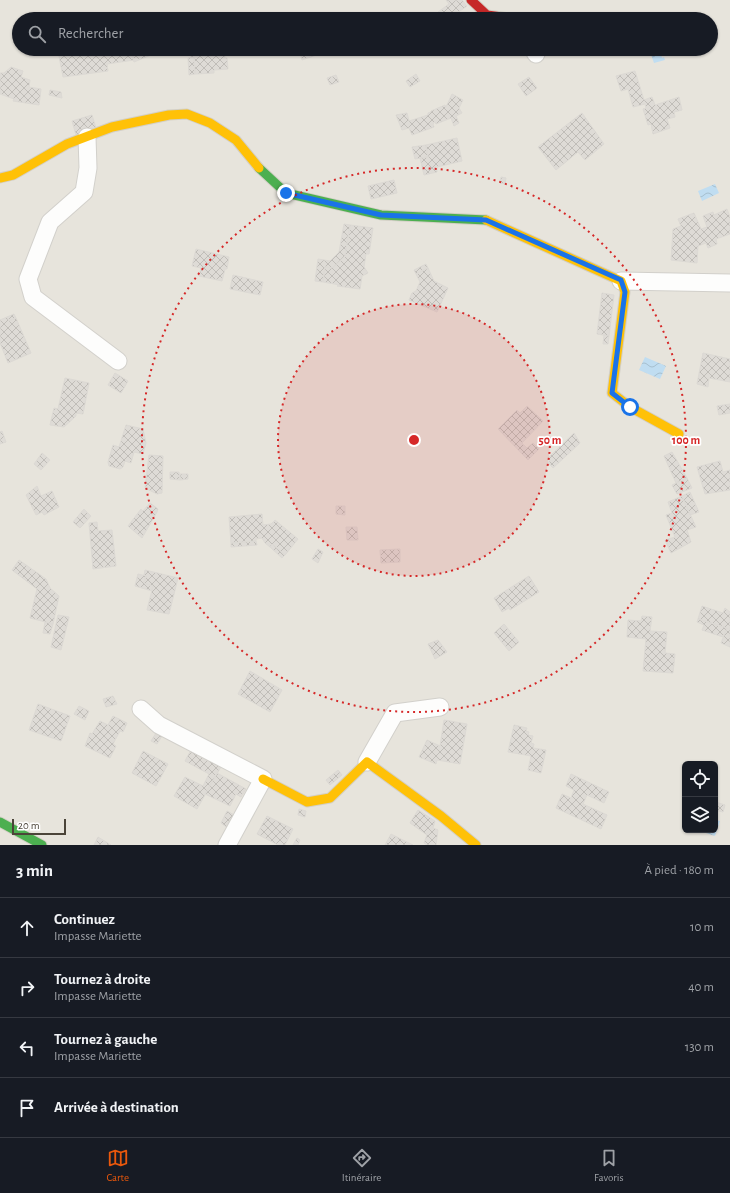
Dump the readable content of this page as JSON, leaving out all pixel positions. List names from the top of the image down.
{
  "scale_bar": "20 m",
  "page": {
    "search": "Rechercher",
    "scale": "20 m",
    "heading": ["3 min", "À pied · 180 m"],
    "list": [
      ["Continuez", "Impasse Mariette", "10 m"],
      ["Tournez à droite", "Impasse Mariette", "40 m"],
      ["Tournez à gauche", "Impasse Mariette", "130 m"],
      "Arrivée à destination"
    ],
    "nav": ["Carte", "Itinéraire", "Favoris"]
  },
  "rings": ["50 m", "100 m"]
}
